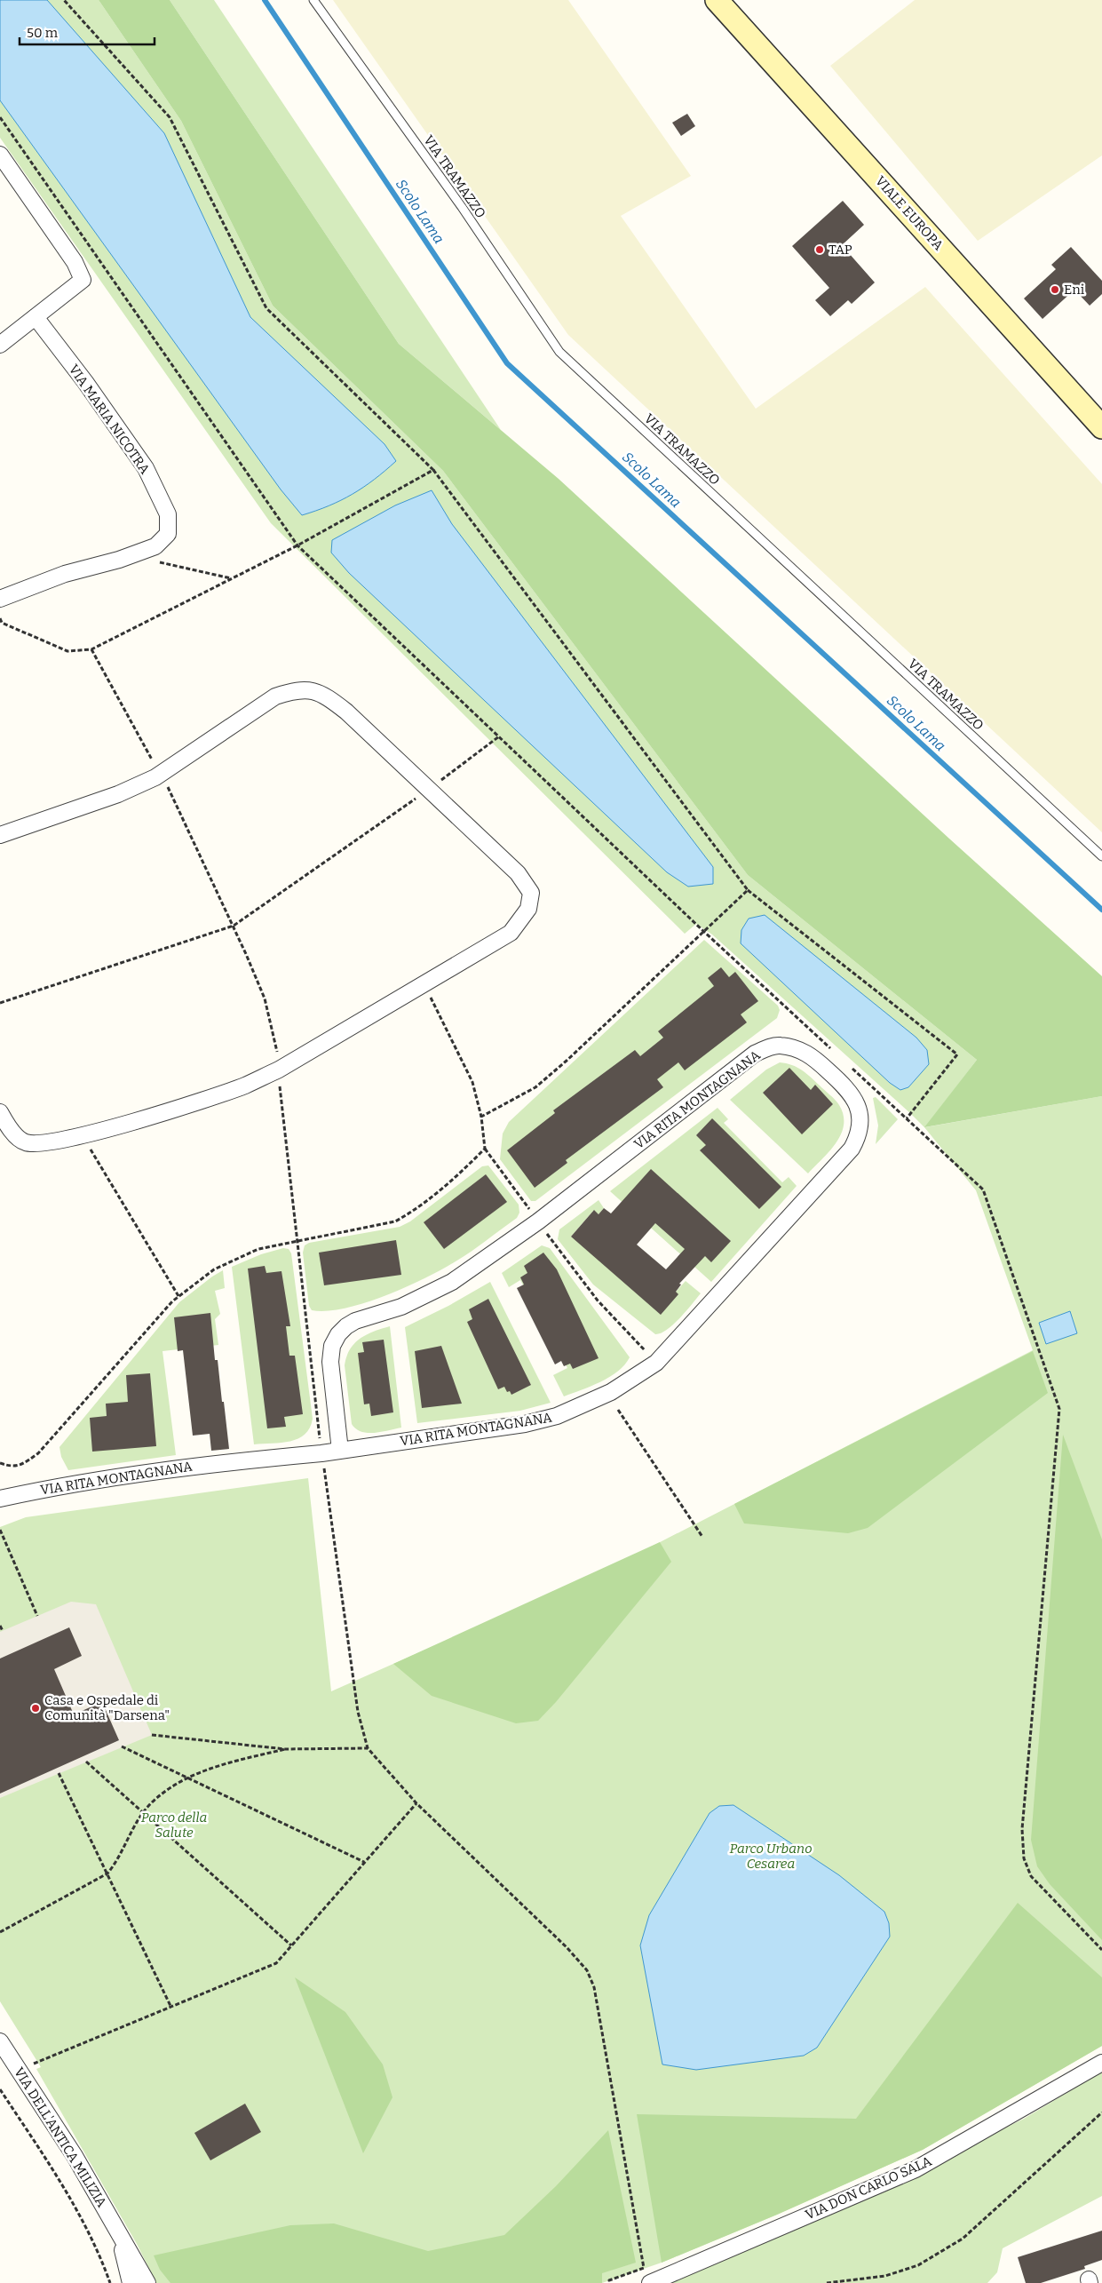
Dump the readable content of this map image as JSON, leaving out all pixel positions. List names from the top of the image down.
{
  "streets": {
    "main road": ["VIALE EUROPA"],
    "street": [
      "VIA MARIA NICOTRA",
      "VIA RITA MONTAGNANA",
      "VIA DELL'ANTICA MILIZIA",
      "VIA DON CARLO SALA"
    ],
    "lane": ["VIA TRAMAZZO"]
  },
  "water": ["Scolo Lama"],
  "parks": ["Parco della Salute", "Parco Urbano Cesarea"],
  "places": ["TAP", "Eni", "Casa e Ospedale di Comunità \"Darsena\""],
  "scale_bar": "50 m"
}
